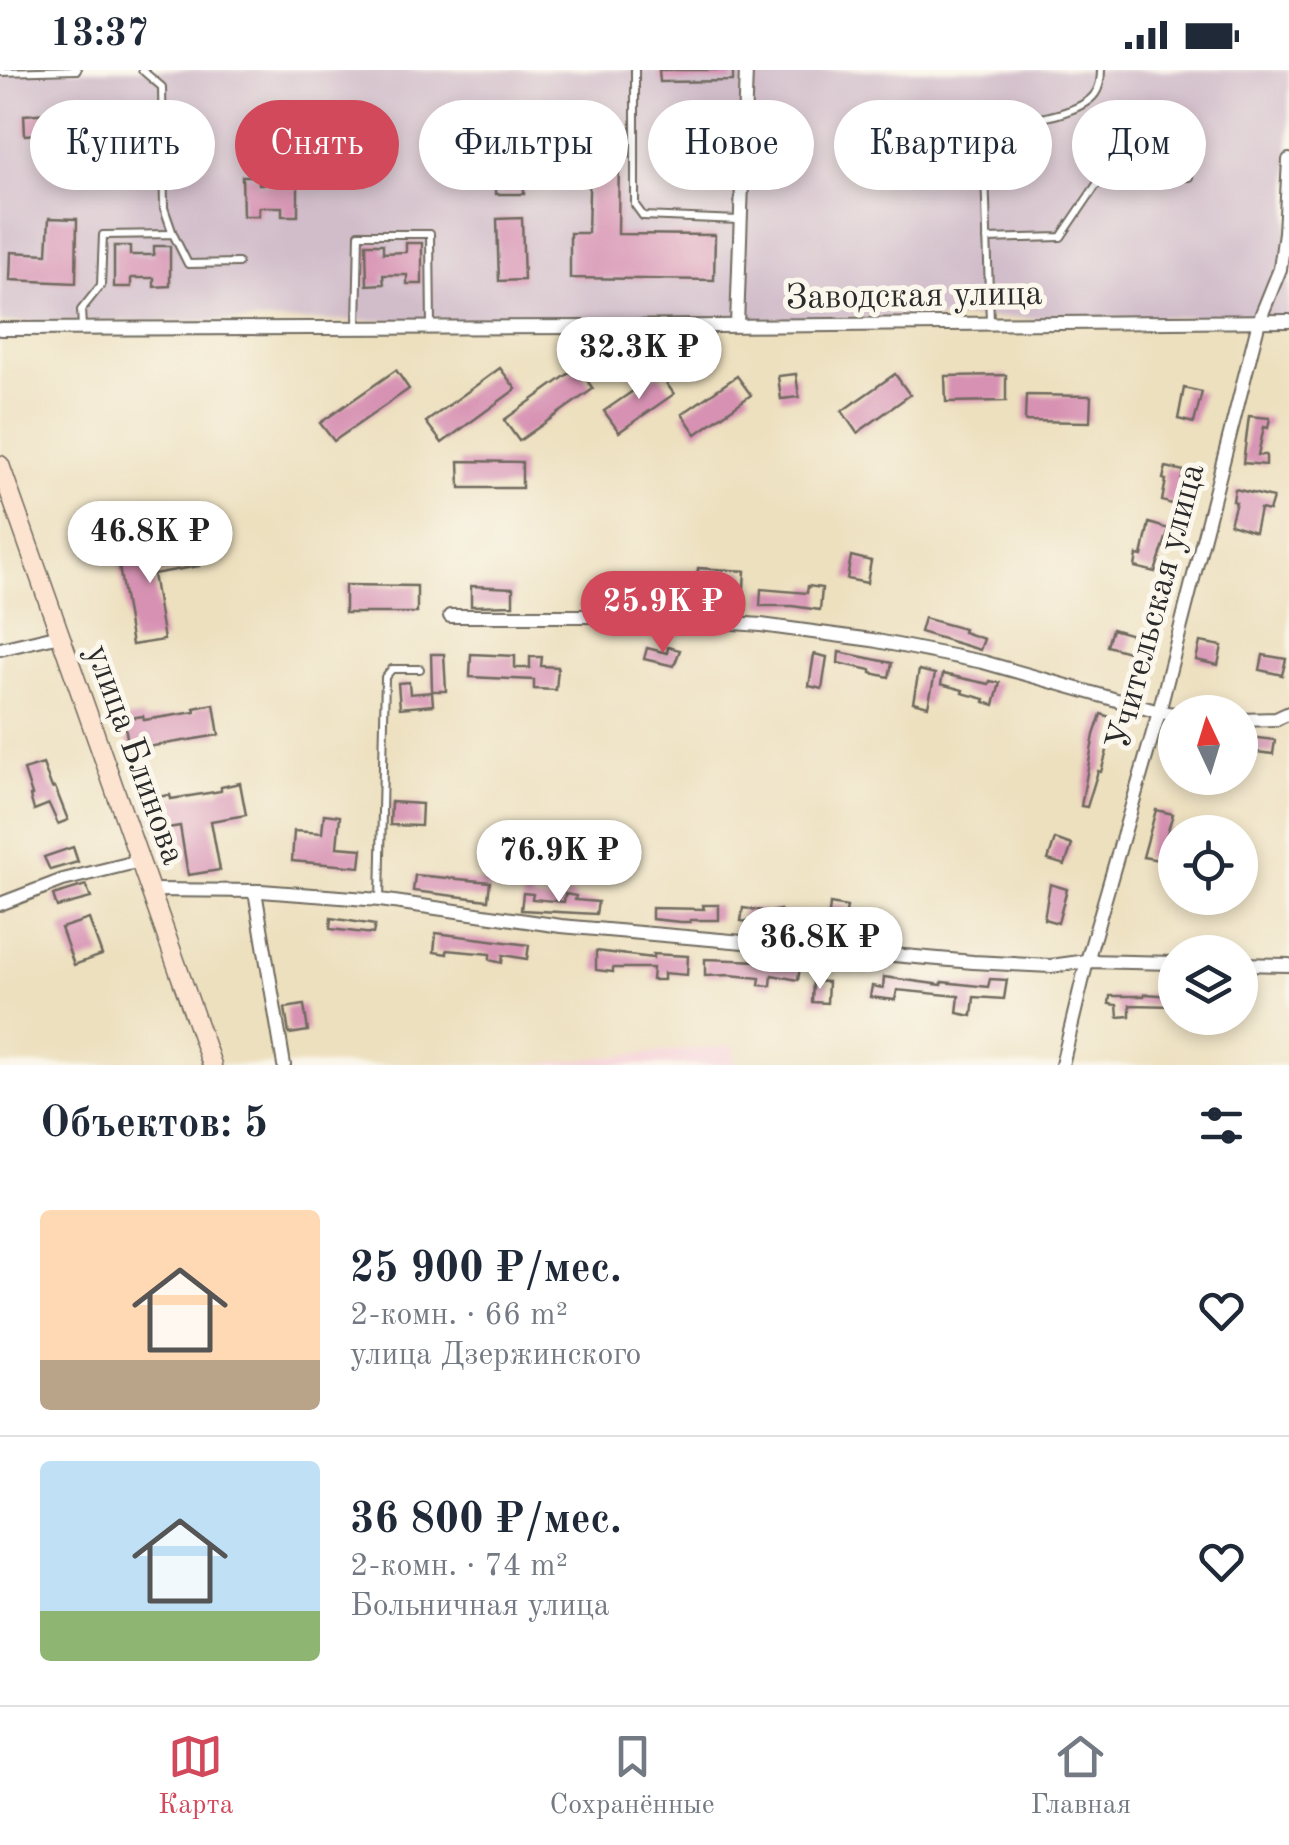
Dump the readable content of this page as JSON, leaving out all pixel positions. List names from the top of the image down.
{
  "streets": {
    "main road": ["улица Блинова"],
    "street": ["Заводская улица", "Учительская улица"]
  },
  "crossings": [
    ["Заводская улица", "Учительская улица"]
  ],
  "north": "top",
  "page": {
    "status": "13:37",
    "chip": [
      "Купить",
      "Снять",
      "Фильтры",
      "Новое",
      "Квартира",
      "Дом"
    ],
    "price": [
      "32.3K ₽",
      "46.8K ₽",
      "25.9K ₽",
      "76.9K ₽",
      "36.8K ₽"
    ],
    "heading": "Объектов: 5",
    "list": [
      {
        "name": "25 900 ₽/мес.",
        "note": "2-комн. · 66 m² · улица Дзержинского"
      },
      {
        "name": "36 800 ₽/мес.",
        "note": "2-комн. · 74 m² · Больничная улица"
      }
    ],
    "tabs": ["Карта", "Сохранённые", "Главная"]
  }
}
